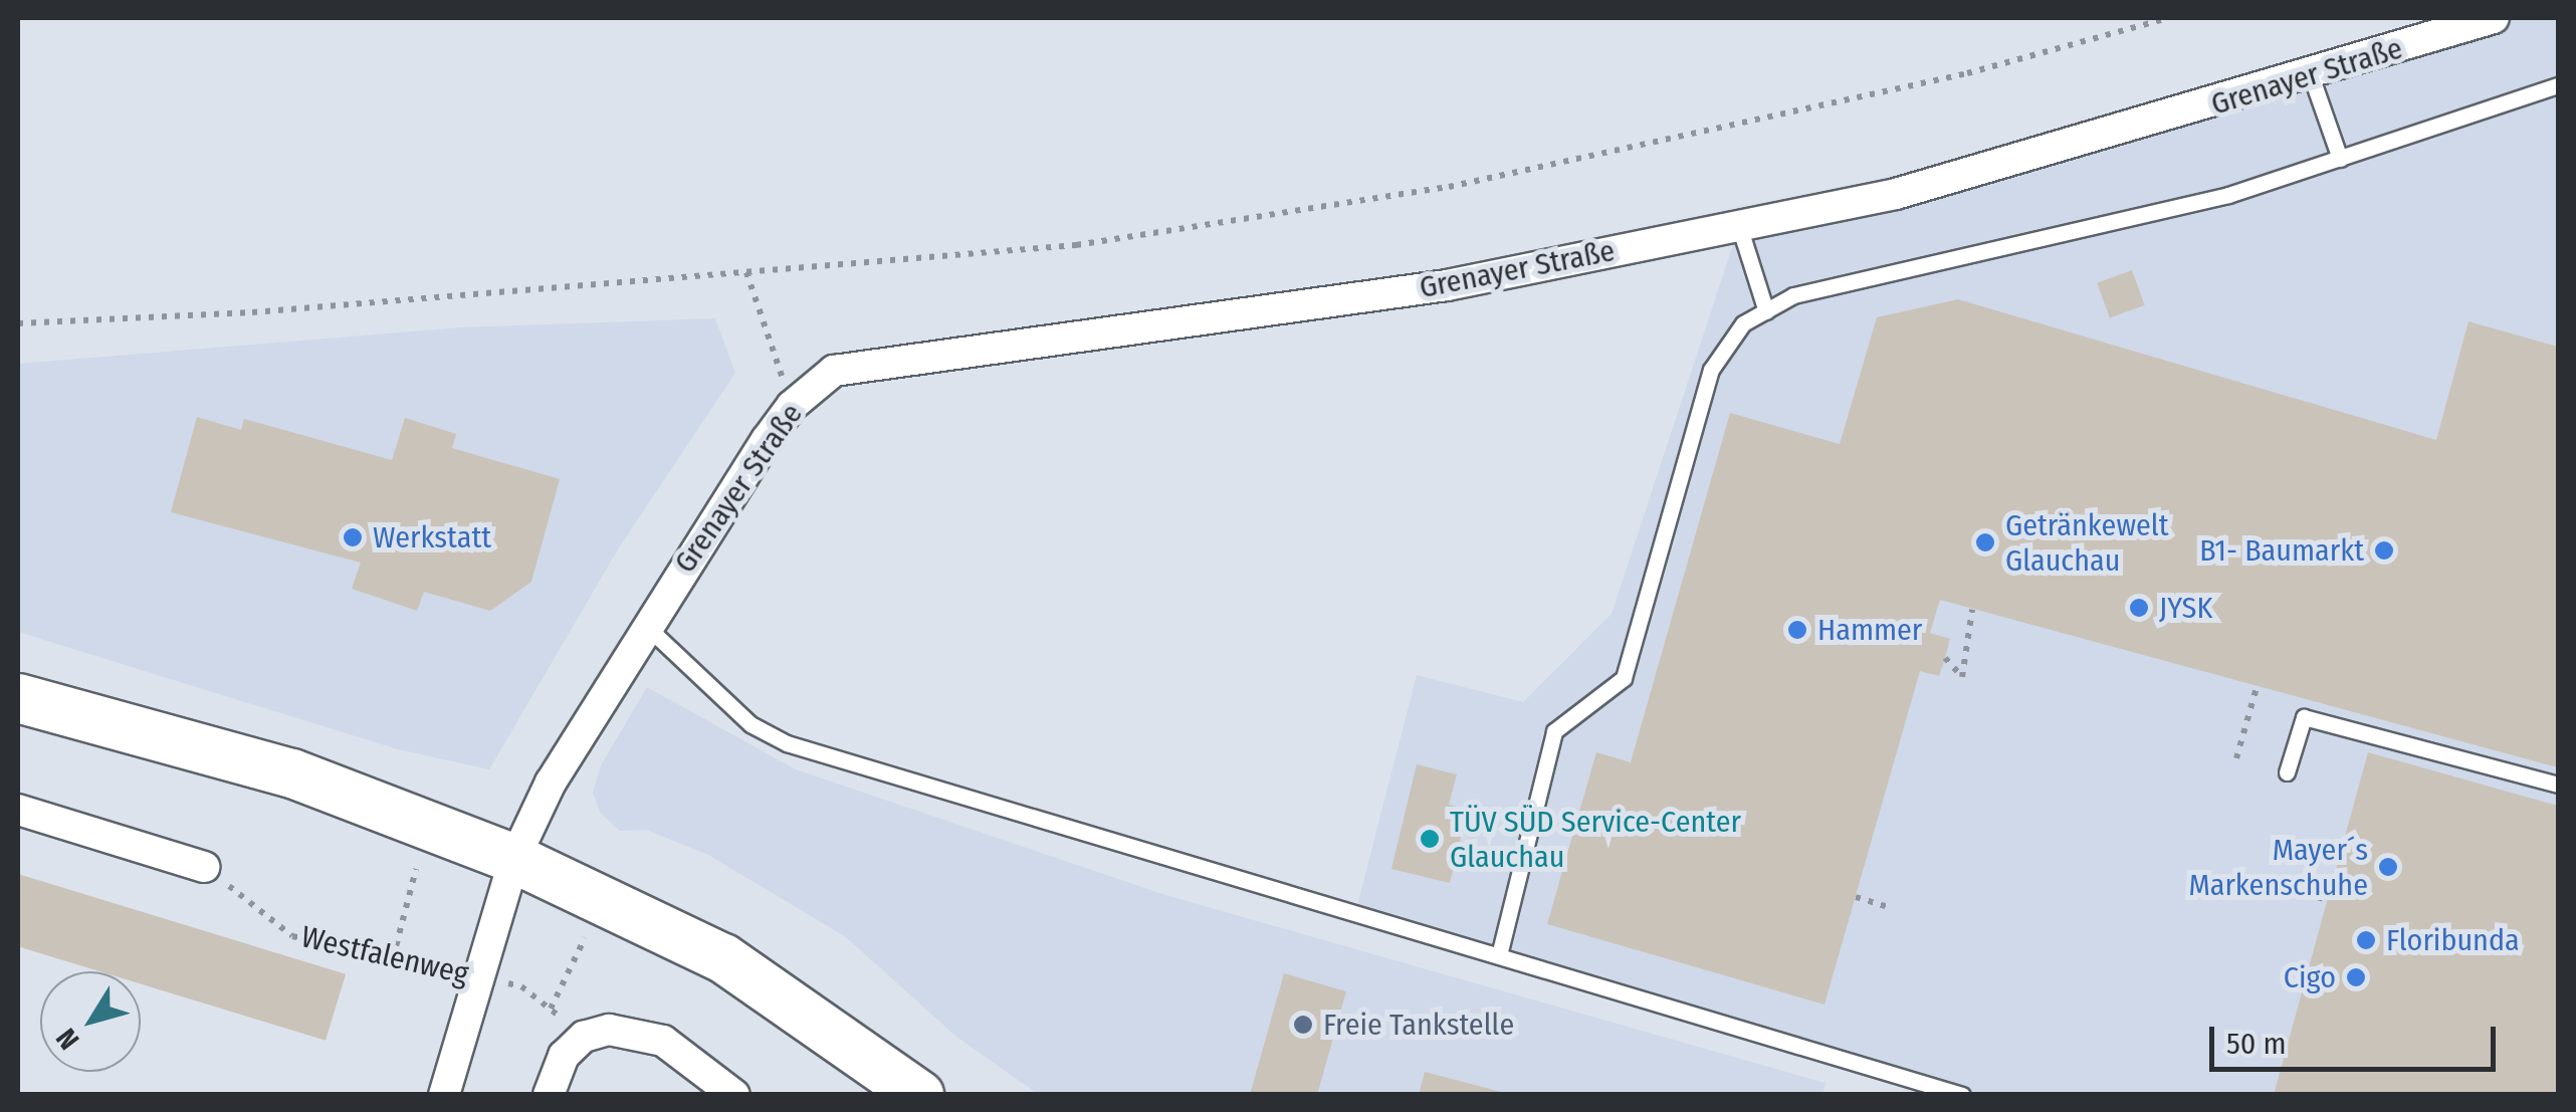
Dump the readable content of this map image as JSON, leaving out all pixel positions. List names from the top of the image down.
{
  "streets": {
    "street": ["Grenayer Straße"],
    "path": ["Westfalenweg"]
  },
  "crossings": [
    ["Grenayer Straße", "Westfalenweg"]
  ],
  "places": [
    "Werkstatt",
    "Getränkewelt Glauchau",
    "B1- Baumarkt",
    "JYSK",
    "Hammer",
    "TÜV SÜD Service-Center Glauchau",
    "Mayer´s Markenschuhe",
    "Floribunda",
    "Cigo",
    "Freie Tankstelle"
  ],
  "scale_bar": "50 m",
  "north": "bottom left"
}
